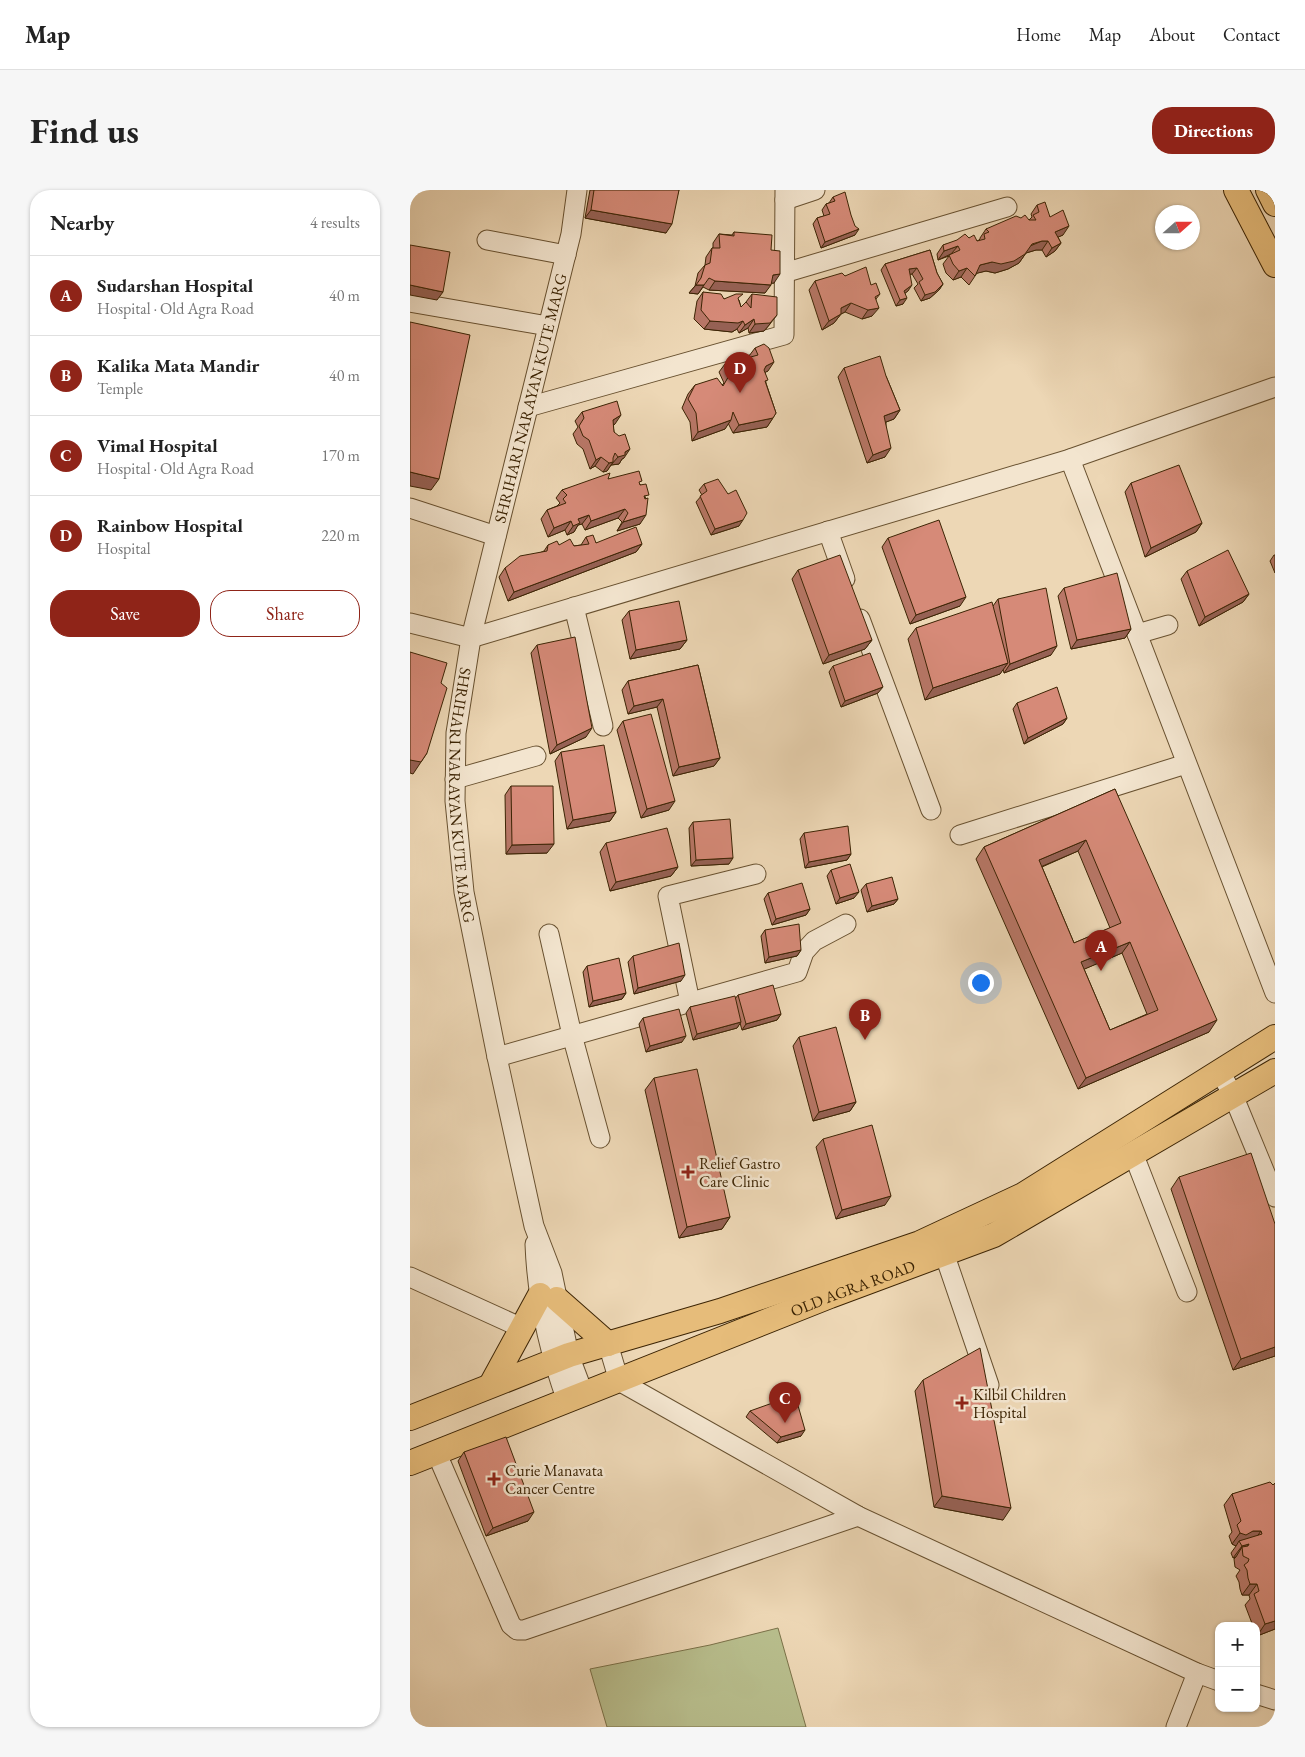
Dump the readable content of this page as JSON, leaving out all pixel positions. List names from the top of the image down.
{
  "streets": {
    "main road": ["OLD AGRA ROAD"],
    "street": ["SHRIHARI NARAYAN KUTE MARG"]
  },
  "crossings": [
    ["SHRIHARI NARAYAN KUTE MARG", "OLD AGRA ROAD"]
  ],
  "places": {
    "health": ["Relief Gastro Care Clinic", "Kilbil Children Hospital", "Curie Manavata Cancer Centre"]
  },
  "north": "right",
  "page": {
    "header": "Map",
    "nav": [
      "Home",
      "Map",
      "About",
      "Contact"
    ],
    "buttons": [
      "Directions",
      ["Save", "Share"]
    ],
    "title": "Find us",
    "heading": ["Nearby", "4 results"],
    "list": [
      {
        "mark": "A",
        "name": "Sudarshan Hospital",
        "note": "Hospital · Old Agra Road",
        "value": "40 m"
      },
      {
        "mark": "B",
        "name": "Kalika Mata Mandir",
        "note": "Temple",
        "value": "40 m"
      },
      {
        "mark": "C",
        "name": "Vimal Hospital",
        "note": "Hospital · Old Agra Road",
        "value": "170 m"
      },
      {
        "mark": "D",
        "name": "Rainbow Hospital",
        "note": "Hospital",
        "value": "220 m"
      }
    ],
    "pins": [
      "D",
      "A",
      "B",
      "C"
    ],
    "map_buttons": ["+", "−"]
  }
}
